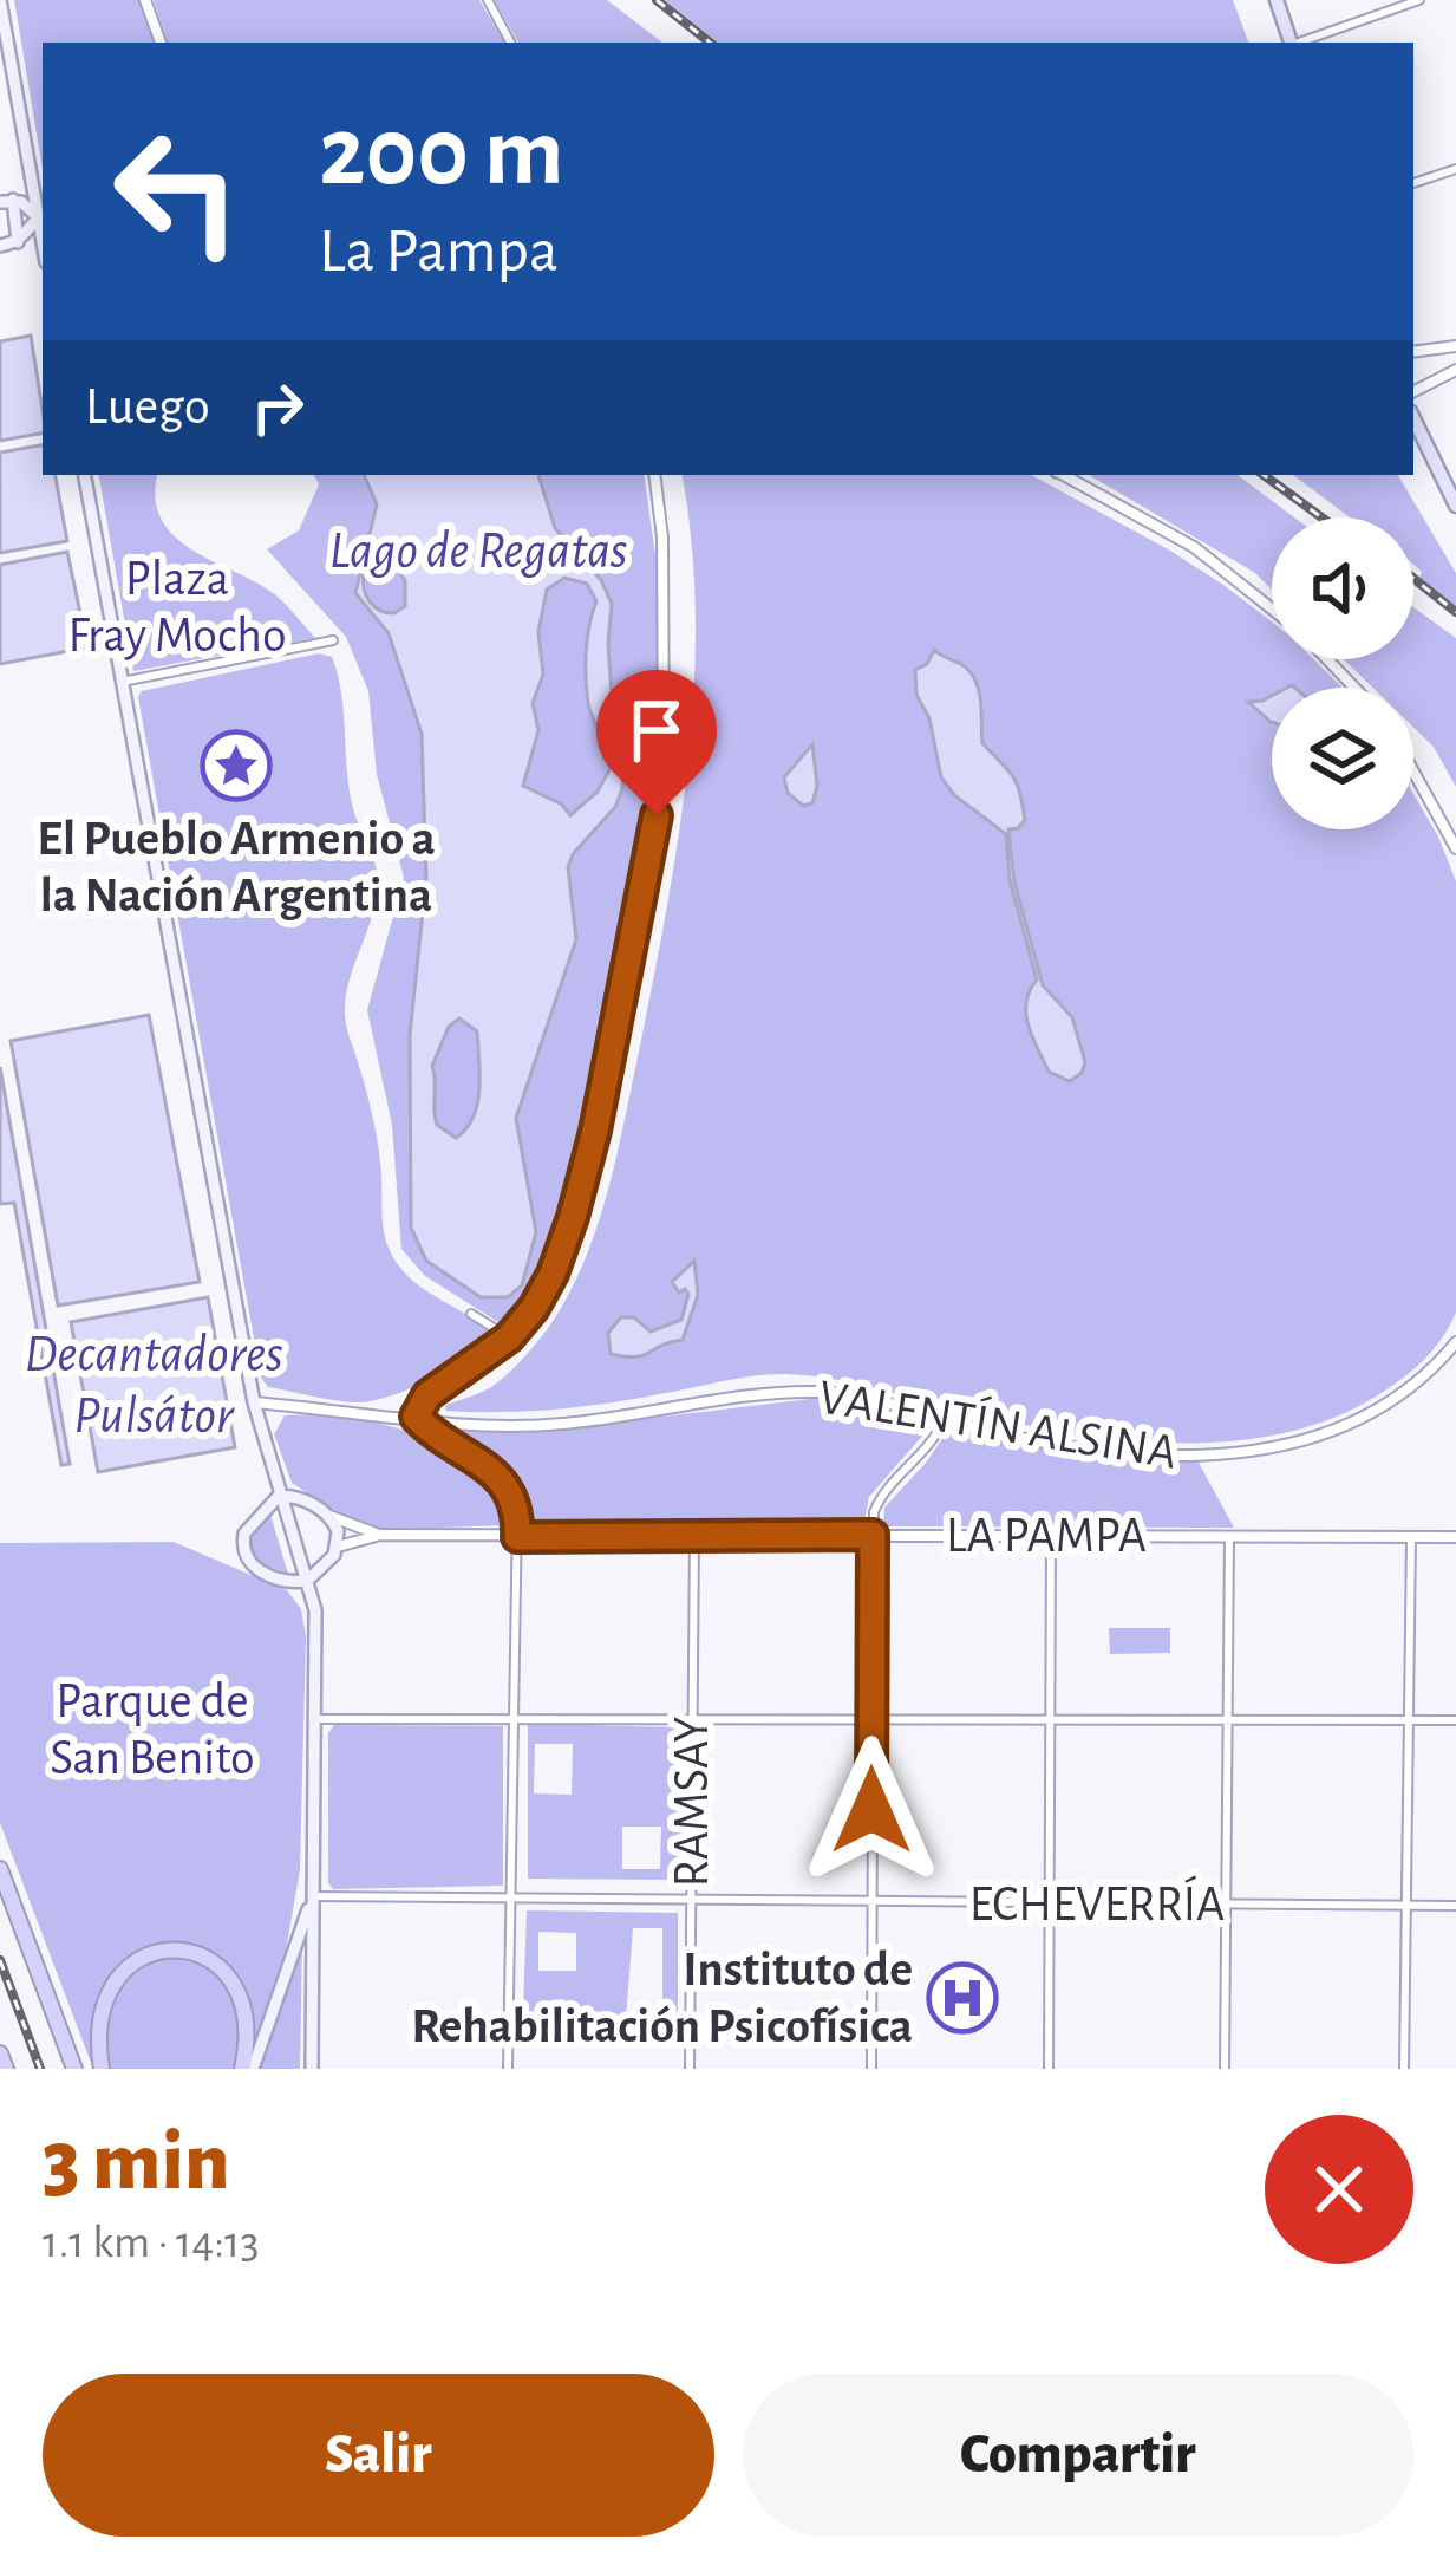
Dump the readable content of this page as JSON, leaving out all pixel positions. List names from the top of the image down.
{
  "streets": {
    "street": [
      "VALENTÍN ALSINA",
      "LA PAMPA",
      "RAMSAY",
      "ECHEVERRÍA"
    ]
  },
  "crossings": [
    ["LA PAMPA", "RAMSAY"],
    ["RAMSAY", "ECHEVERRÍA"]
  ],
  "water": ["Lago de Regatas", "Decantadores Pulsátor"],
  "parks": ["Plaza Fray Mocho", "Parque de San Benito"],
  "places": {
    "place": ["El Pueblo Armenio a la Nación Argentina"],
    "hospital": ["Instituto de Rehabilitación Psicofísica"]
  },
  "page": {
    "turn": ["200 m", "La Pampa"],
    "then": "Luego",
    "heading": ["3 min", "1.1 km · 14:13"],
    "buttons": ["Salir", "Compartir"]
  }
}
